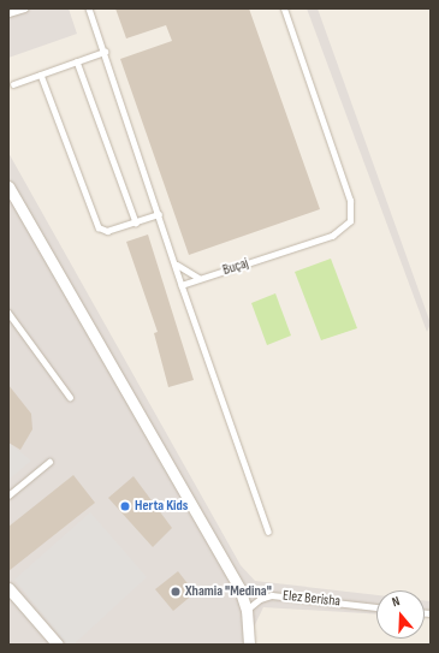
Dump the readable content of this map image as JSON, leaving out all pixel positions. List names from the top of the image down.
{
  "streets": {
    "lane": ["Buçaj", "Elez Berisha"]
  },
  "places": ["Herta Kids", "Xhamia \"Medina\""],
  "north": "top"
}
